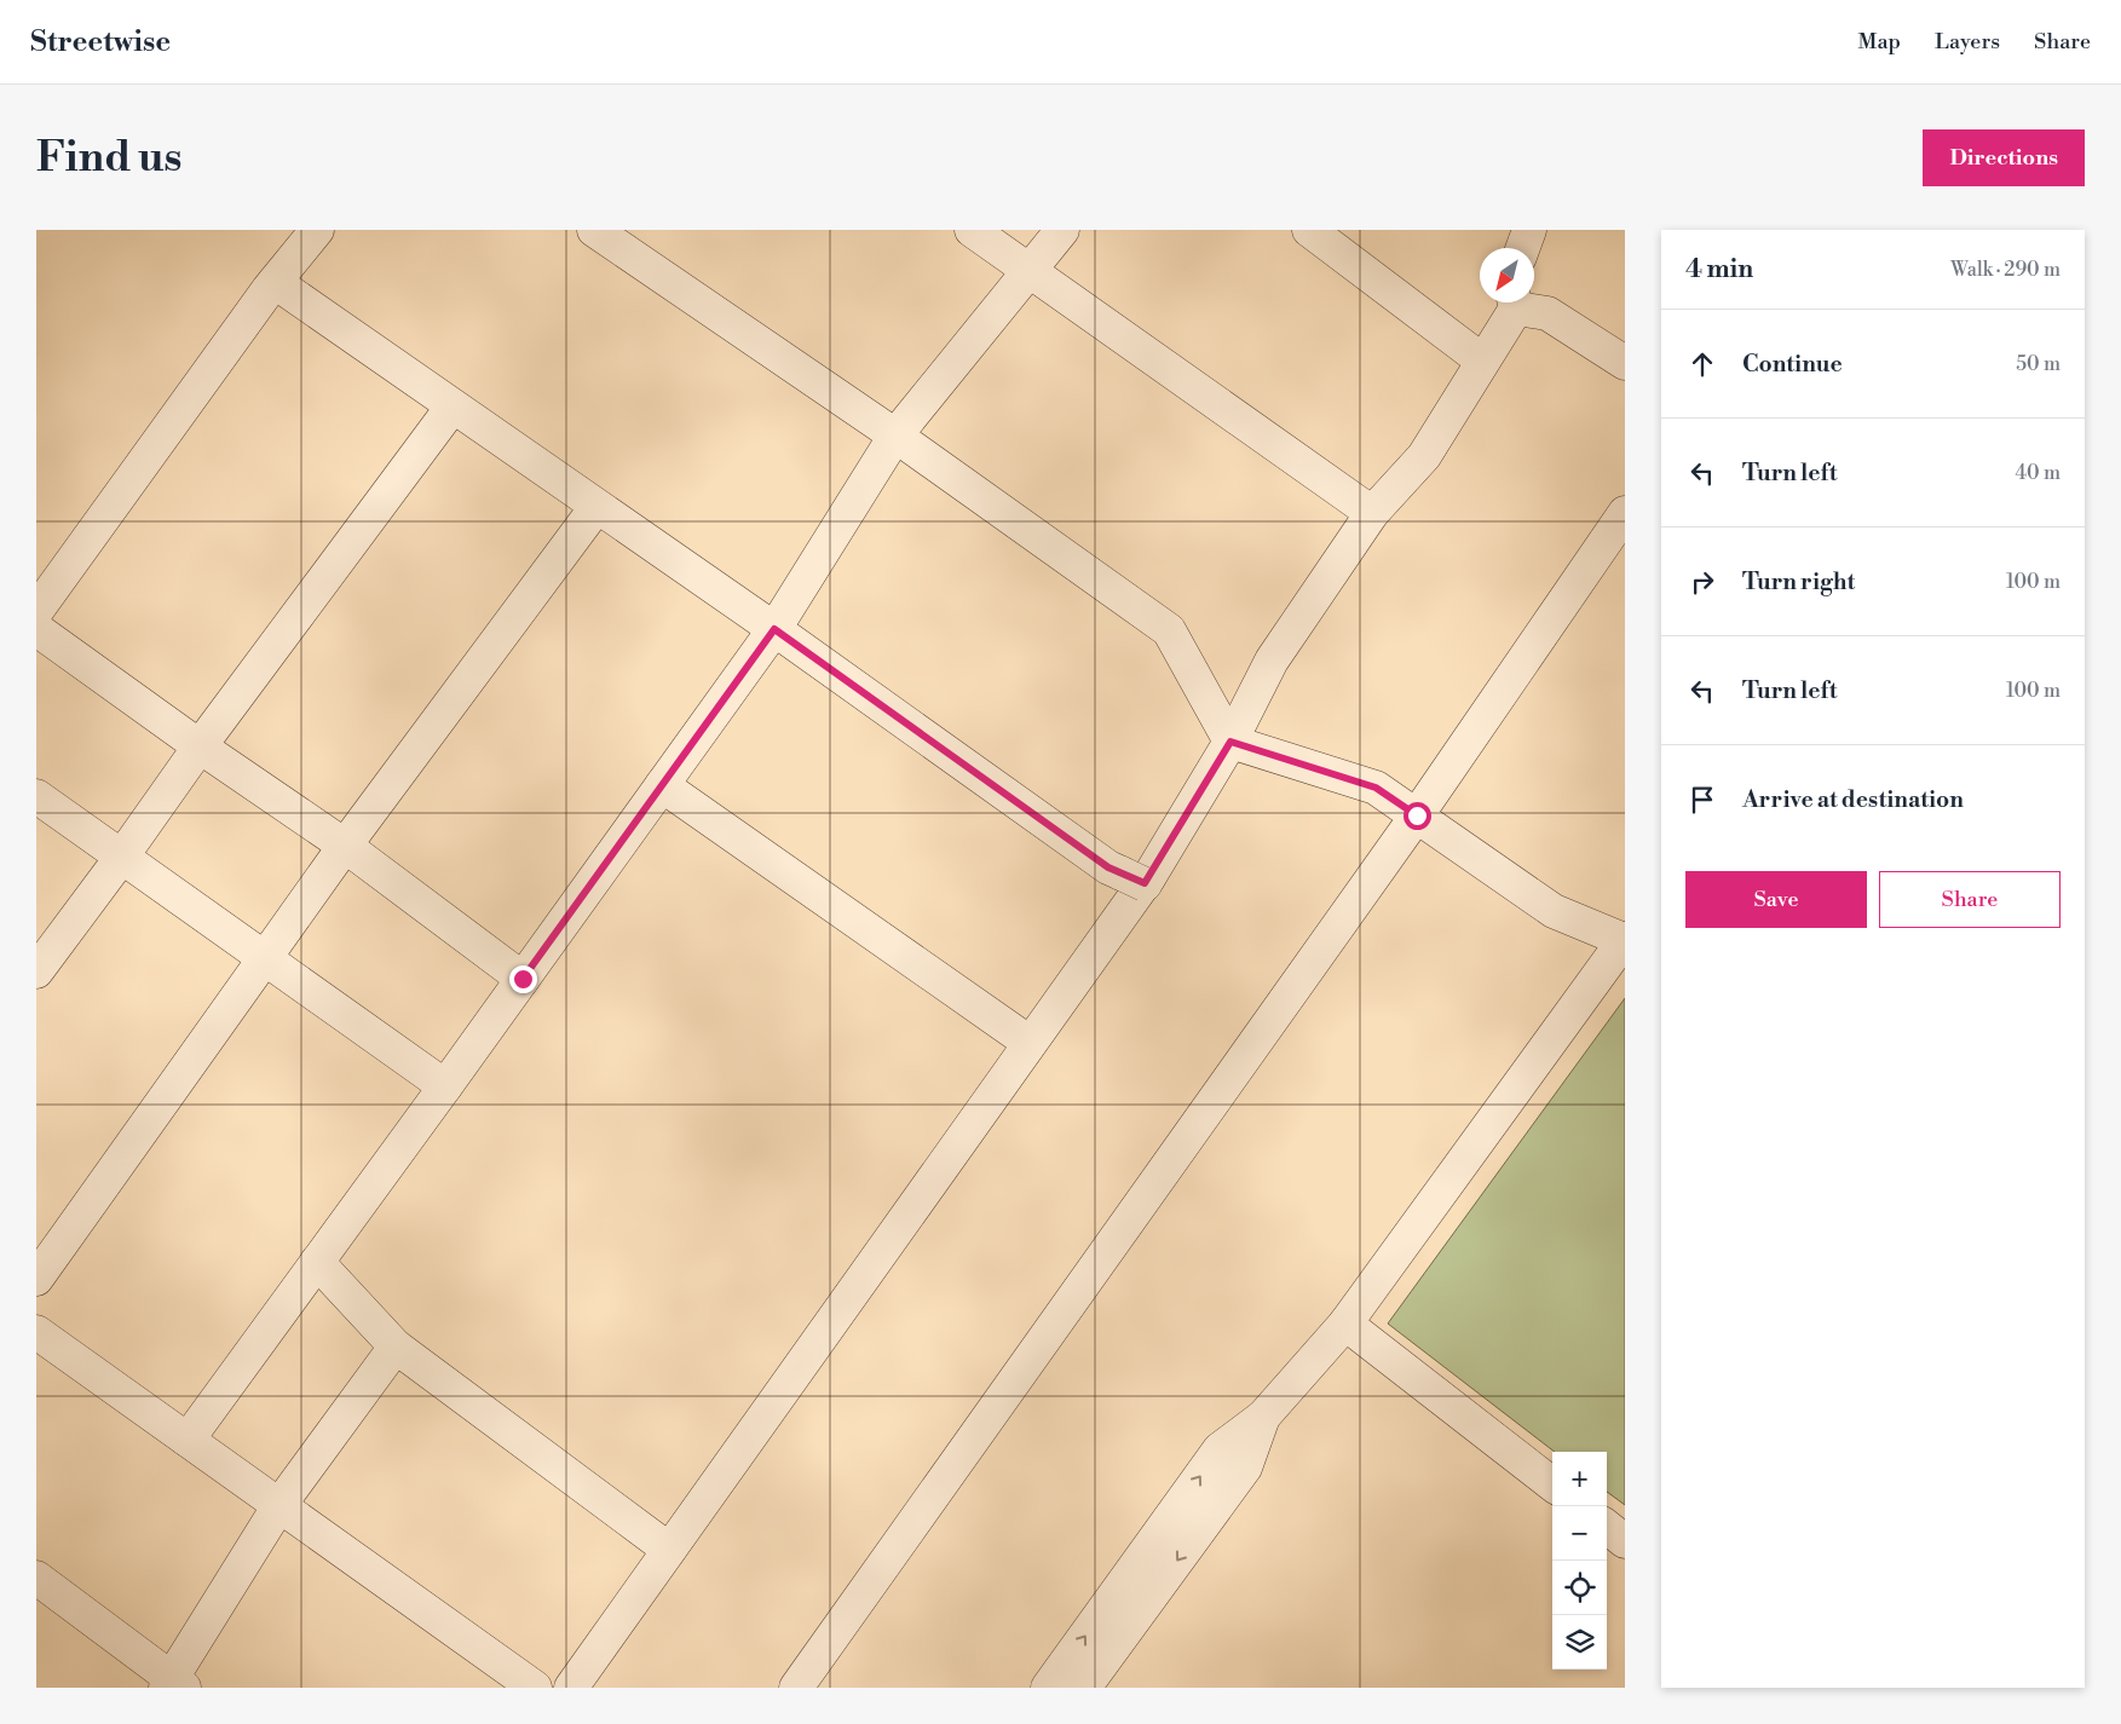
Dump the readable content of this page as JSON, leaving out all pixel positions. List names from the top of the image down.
{
  "north": "bottom left",
  "page": {
    "header": "Streetwise",
    "nav": ["Map", "Layers", "Share"],
    "buttons": [
      "Directions",
      ["Save", "Share"]
    ],
    "title": "Find us",
    "heading": ["4 min", "Walk · 290 m"],
    "list": [
      ["Continue", "50 m"],
      ["Turn left", "40 m"],
      ["Turn right", "100 m"],
      ["Turn left", "100 m"],
      "Arrive at destination"
    ],
    "map_buttons": ["+", "−"]
  }
}
